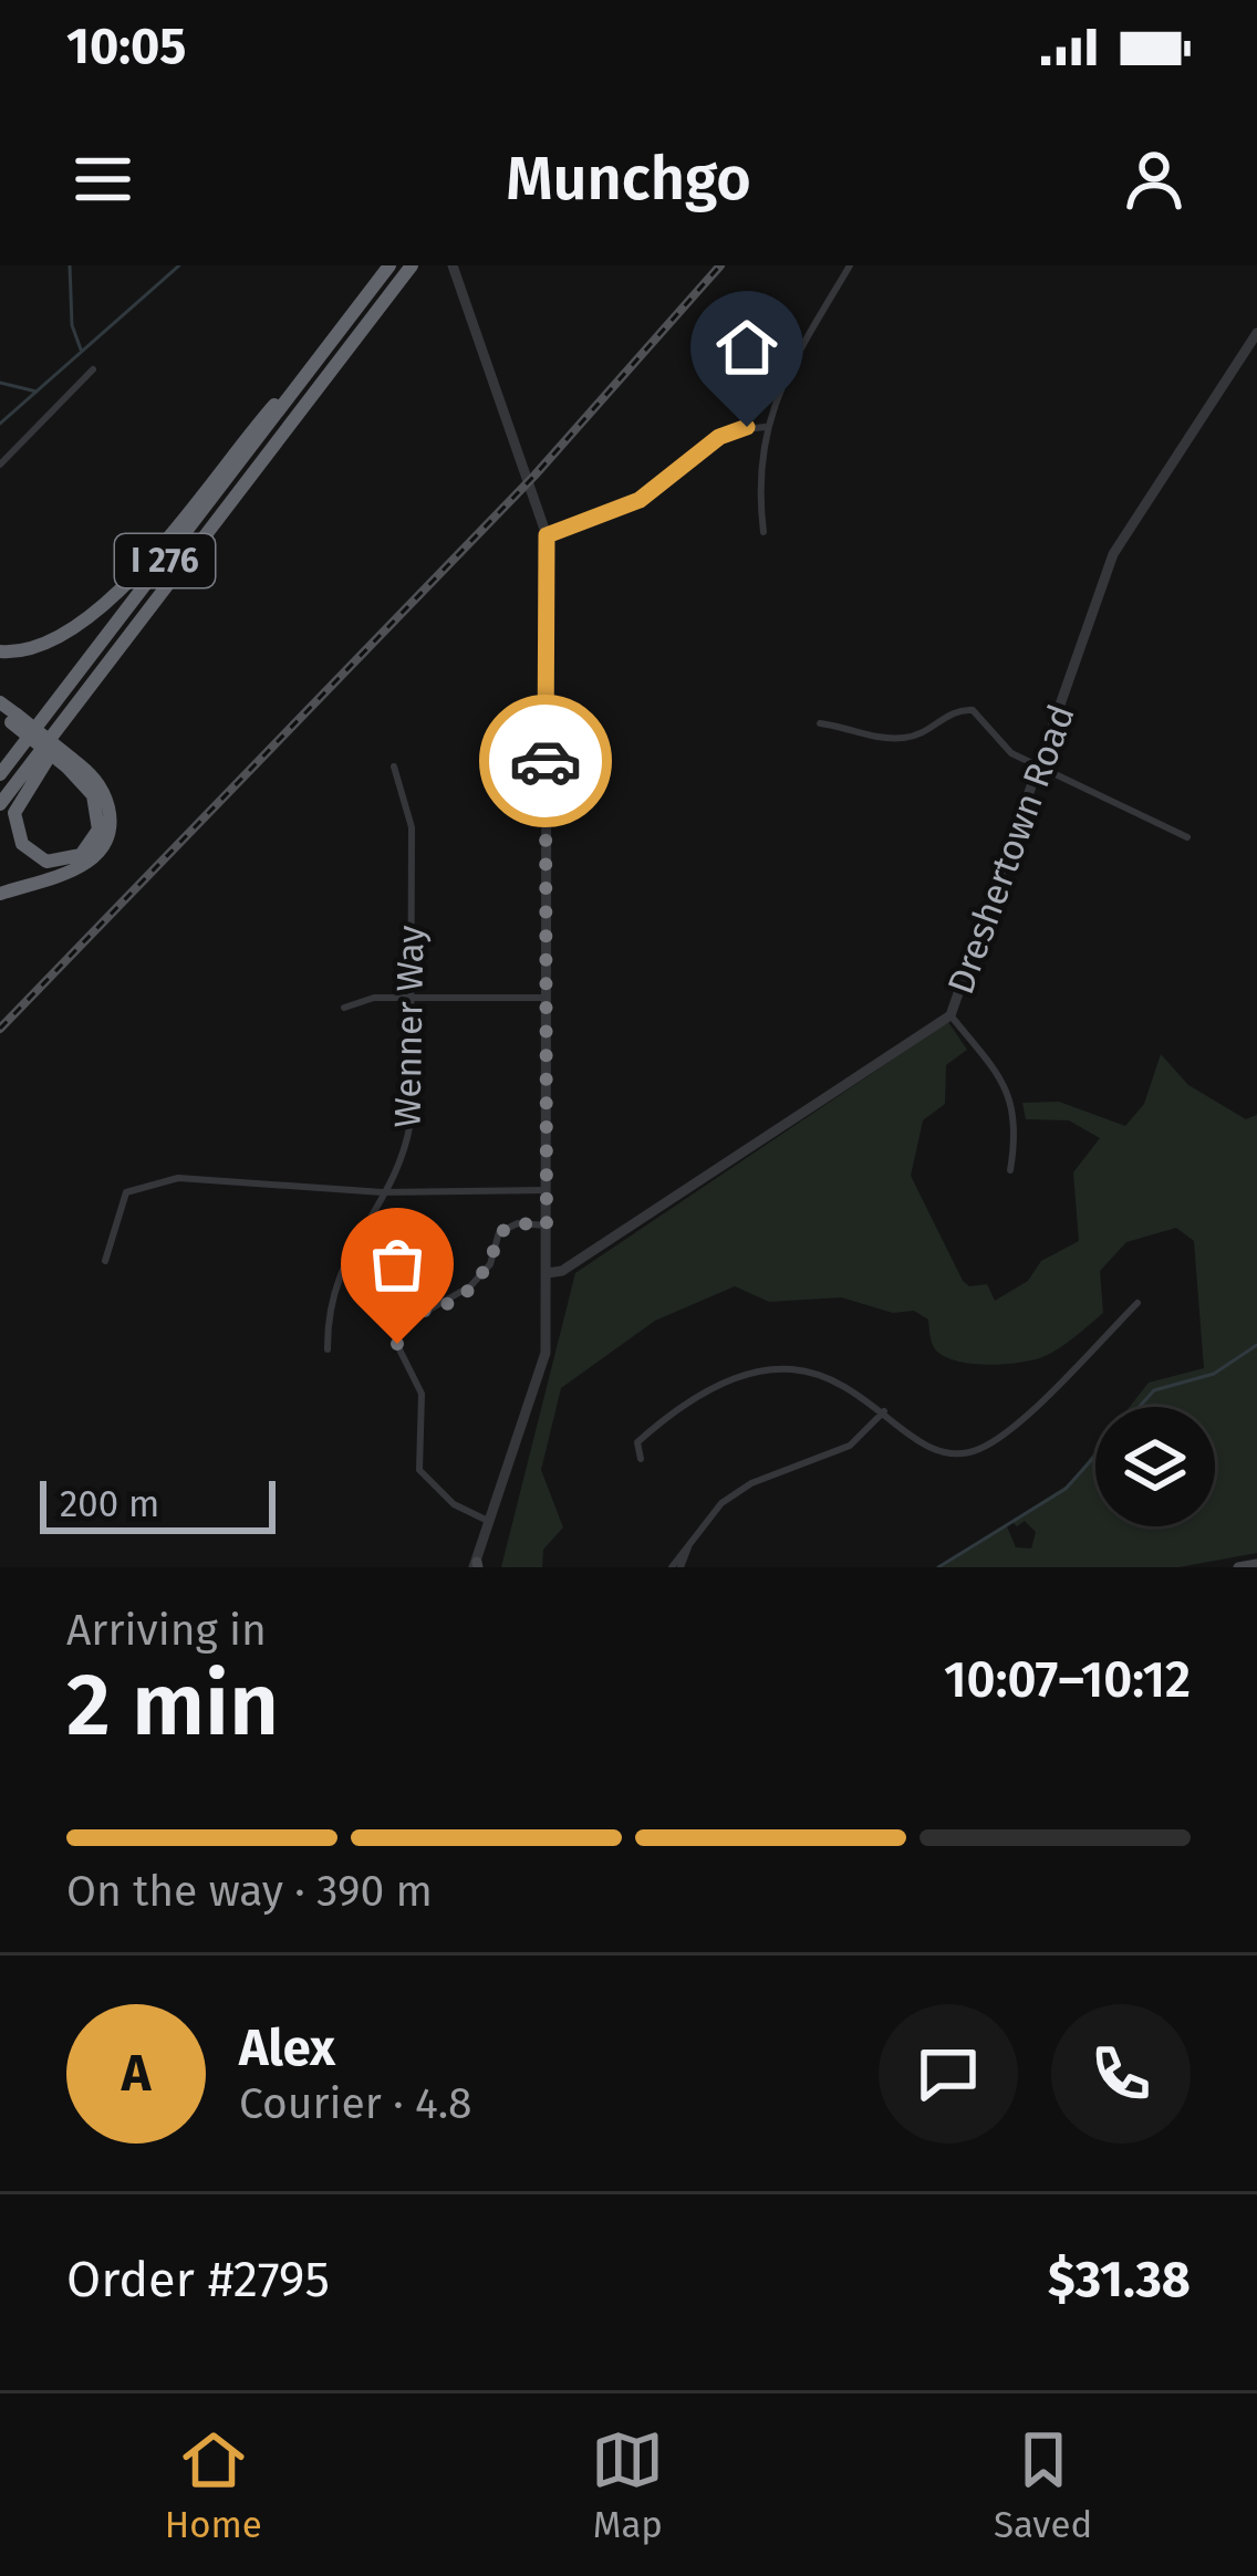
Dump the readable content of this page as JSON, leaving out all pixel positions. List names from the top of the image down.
{
  "streets": {
    "highway": ["I 276"],
    "street": ["Dreshertown Road", "Wenner Way"]
  },
  "scale_bar": "200 m",
  "page": {
    "status": "10:05",
    "header": "Munchgo",
    "scale": "200 m",
    "heading": ["2 min", "Arriving in", "10:07–10:12"],
    "panel": [
      "Alex",
      "Courier · 4.8",
      "Order #2795",
      "$31.38"
    ],
    "bar": "On the way · 390 m",
    "round": "A",
    "tabs": ["Home", "Map", "Saved"]
  }
}
